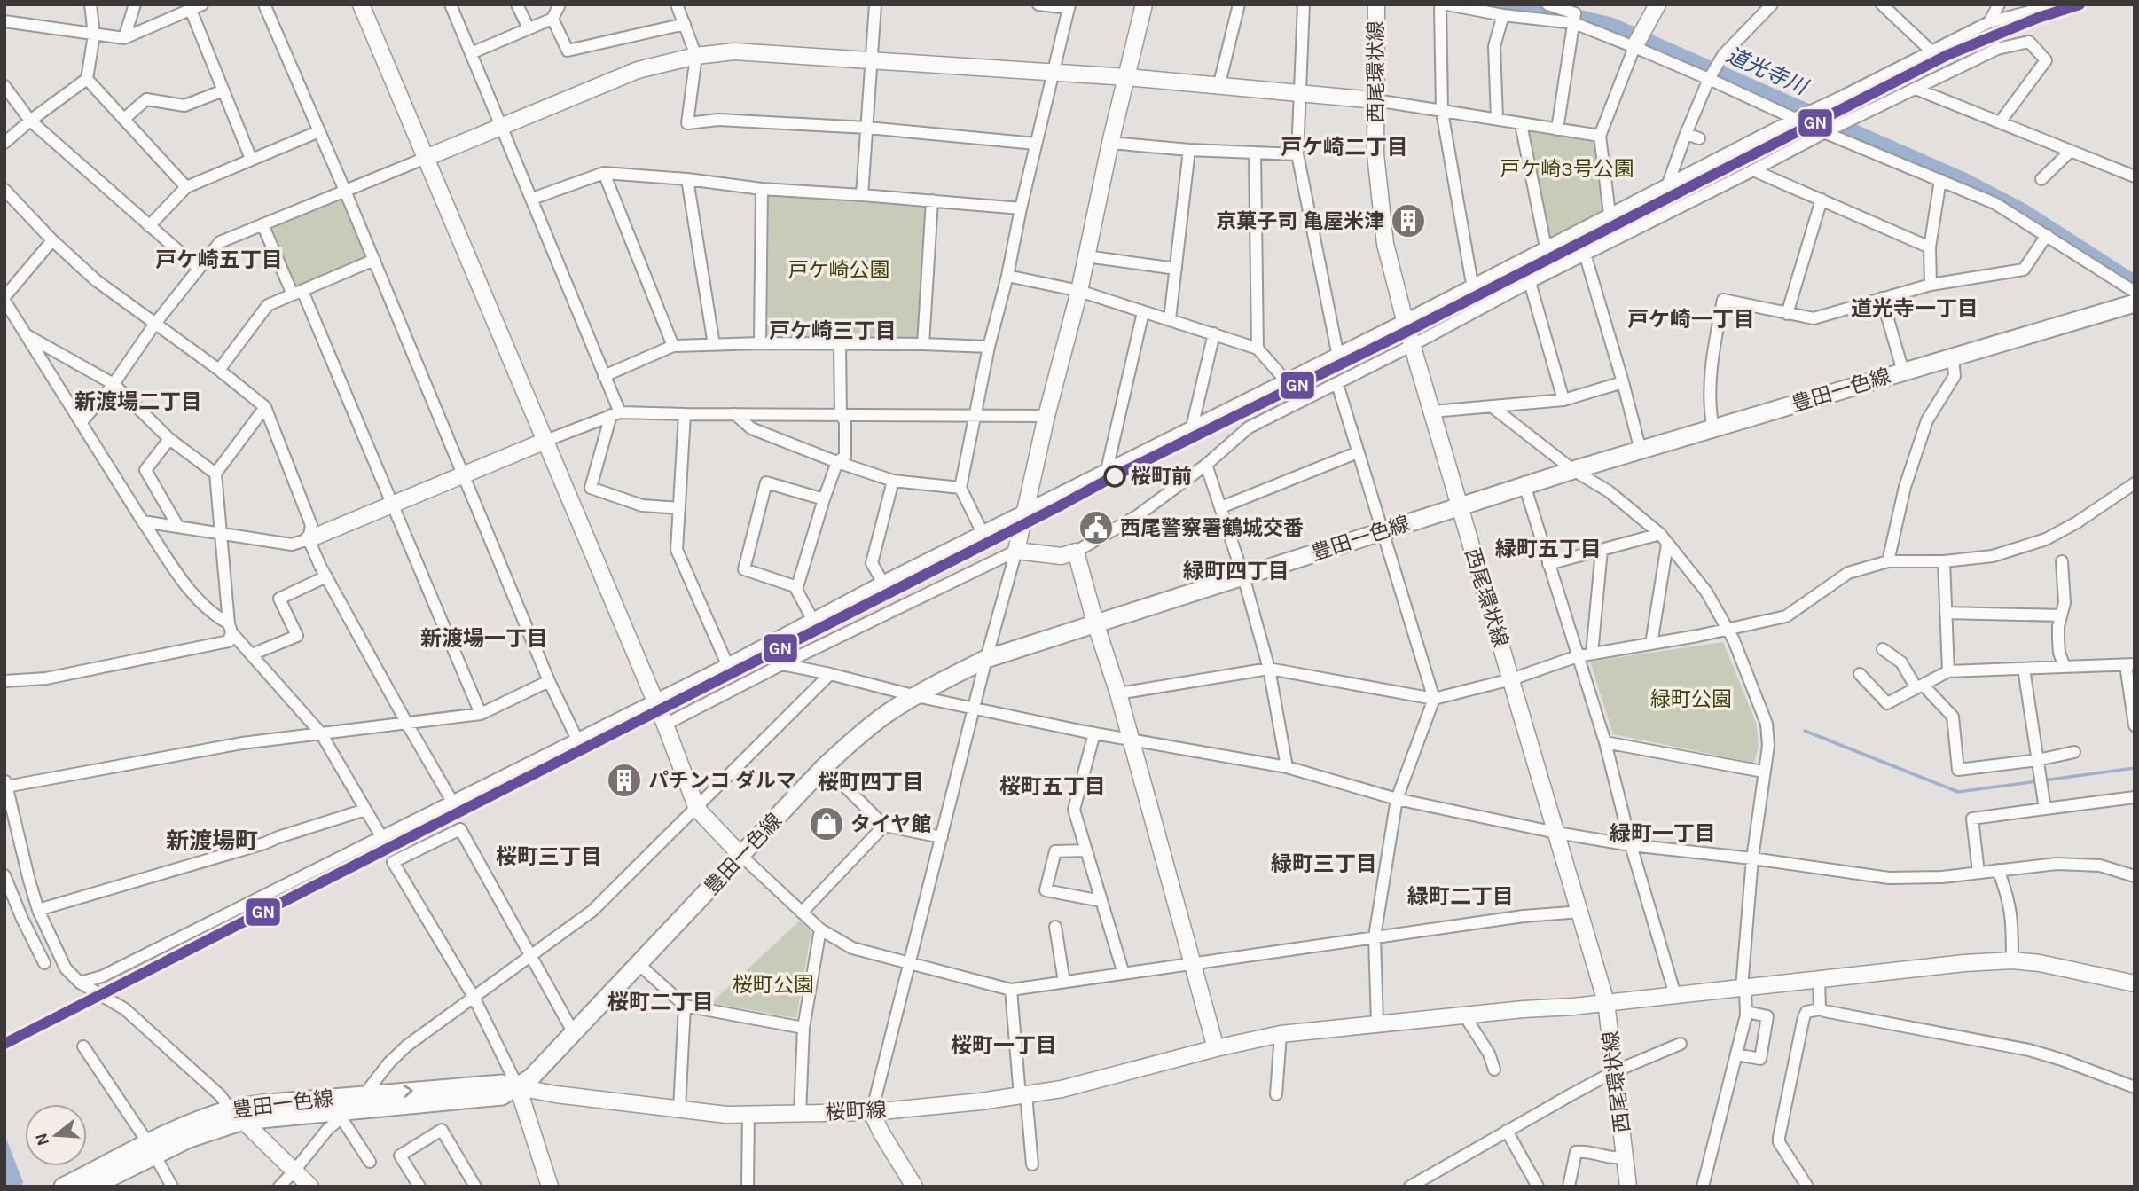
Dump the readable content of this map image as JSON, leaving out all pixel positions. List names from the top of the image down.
{
  "streets": {
    "main road": ["豊田一色線"],
    "street": ["西尾環状線", "桜町線"]
  },
  "crossings": [
    ["西尾環状線", "豊田一色線"],
    ["豊田一色線", "桜町線"]
  ],
  "districts": [
    "戸ケ崎二丁目",
    "戸ケ崎五丁目",
    "道光寺一丁目",
    "戸ケ崎一丁目",
    "戸ケ崎三丁目",
    "新渡場二丁目",
    "緑町五丁目",
    "緑町四丁目",
    "新渡場一丁目",
    "桜町四丁目",
    "桜町五丁目",
    "緑町一丁目",
    "新渡場町",
    "桜町三丁目",
    "緑町三丁目",
    "緑町二丁目",
    "桜町二丁目",
    "桜町一丁目"
  ],
  "water": ["道光寺川"],
  "parks": [
    "戸ケ崎3号公園",
    "戸ケ崎公園",
    "緑町公園",
    "桜町公園"
  ],
  "places": {
    "building": ["京菓子司 亀屋米津", "パチンコ ダルマ"],
    "other": ["桜町前"],
    "public building": ["西尾警察署鶴城交番"],
    "shop": ["タイヤ館"]
  },
  "lines": ["transit line GN"],
  "north": "left"
}
